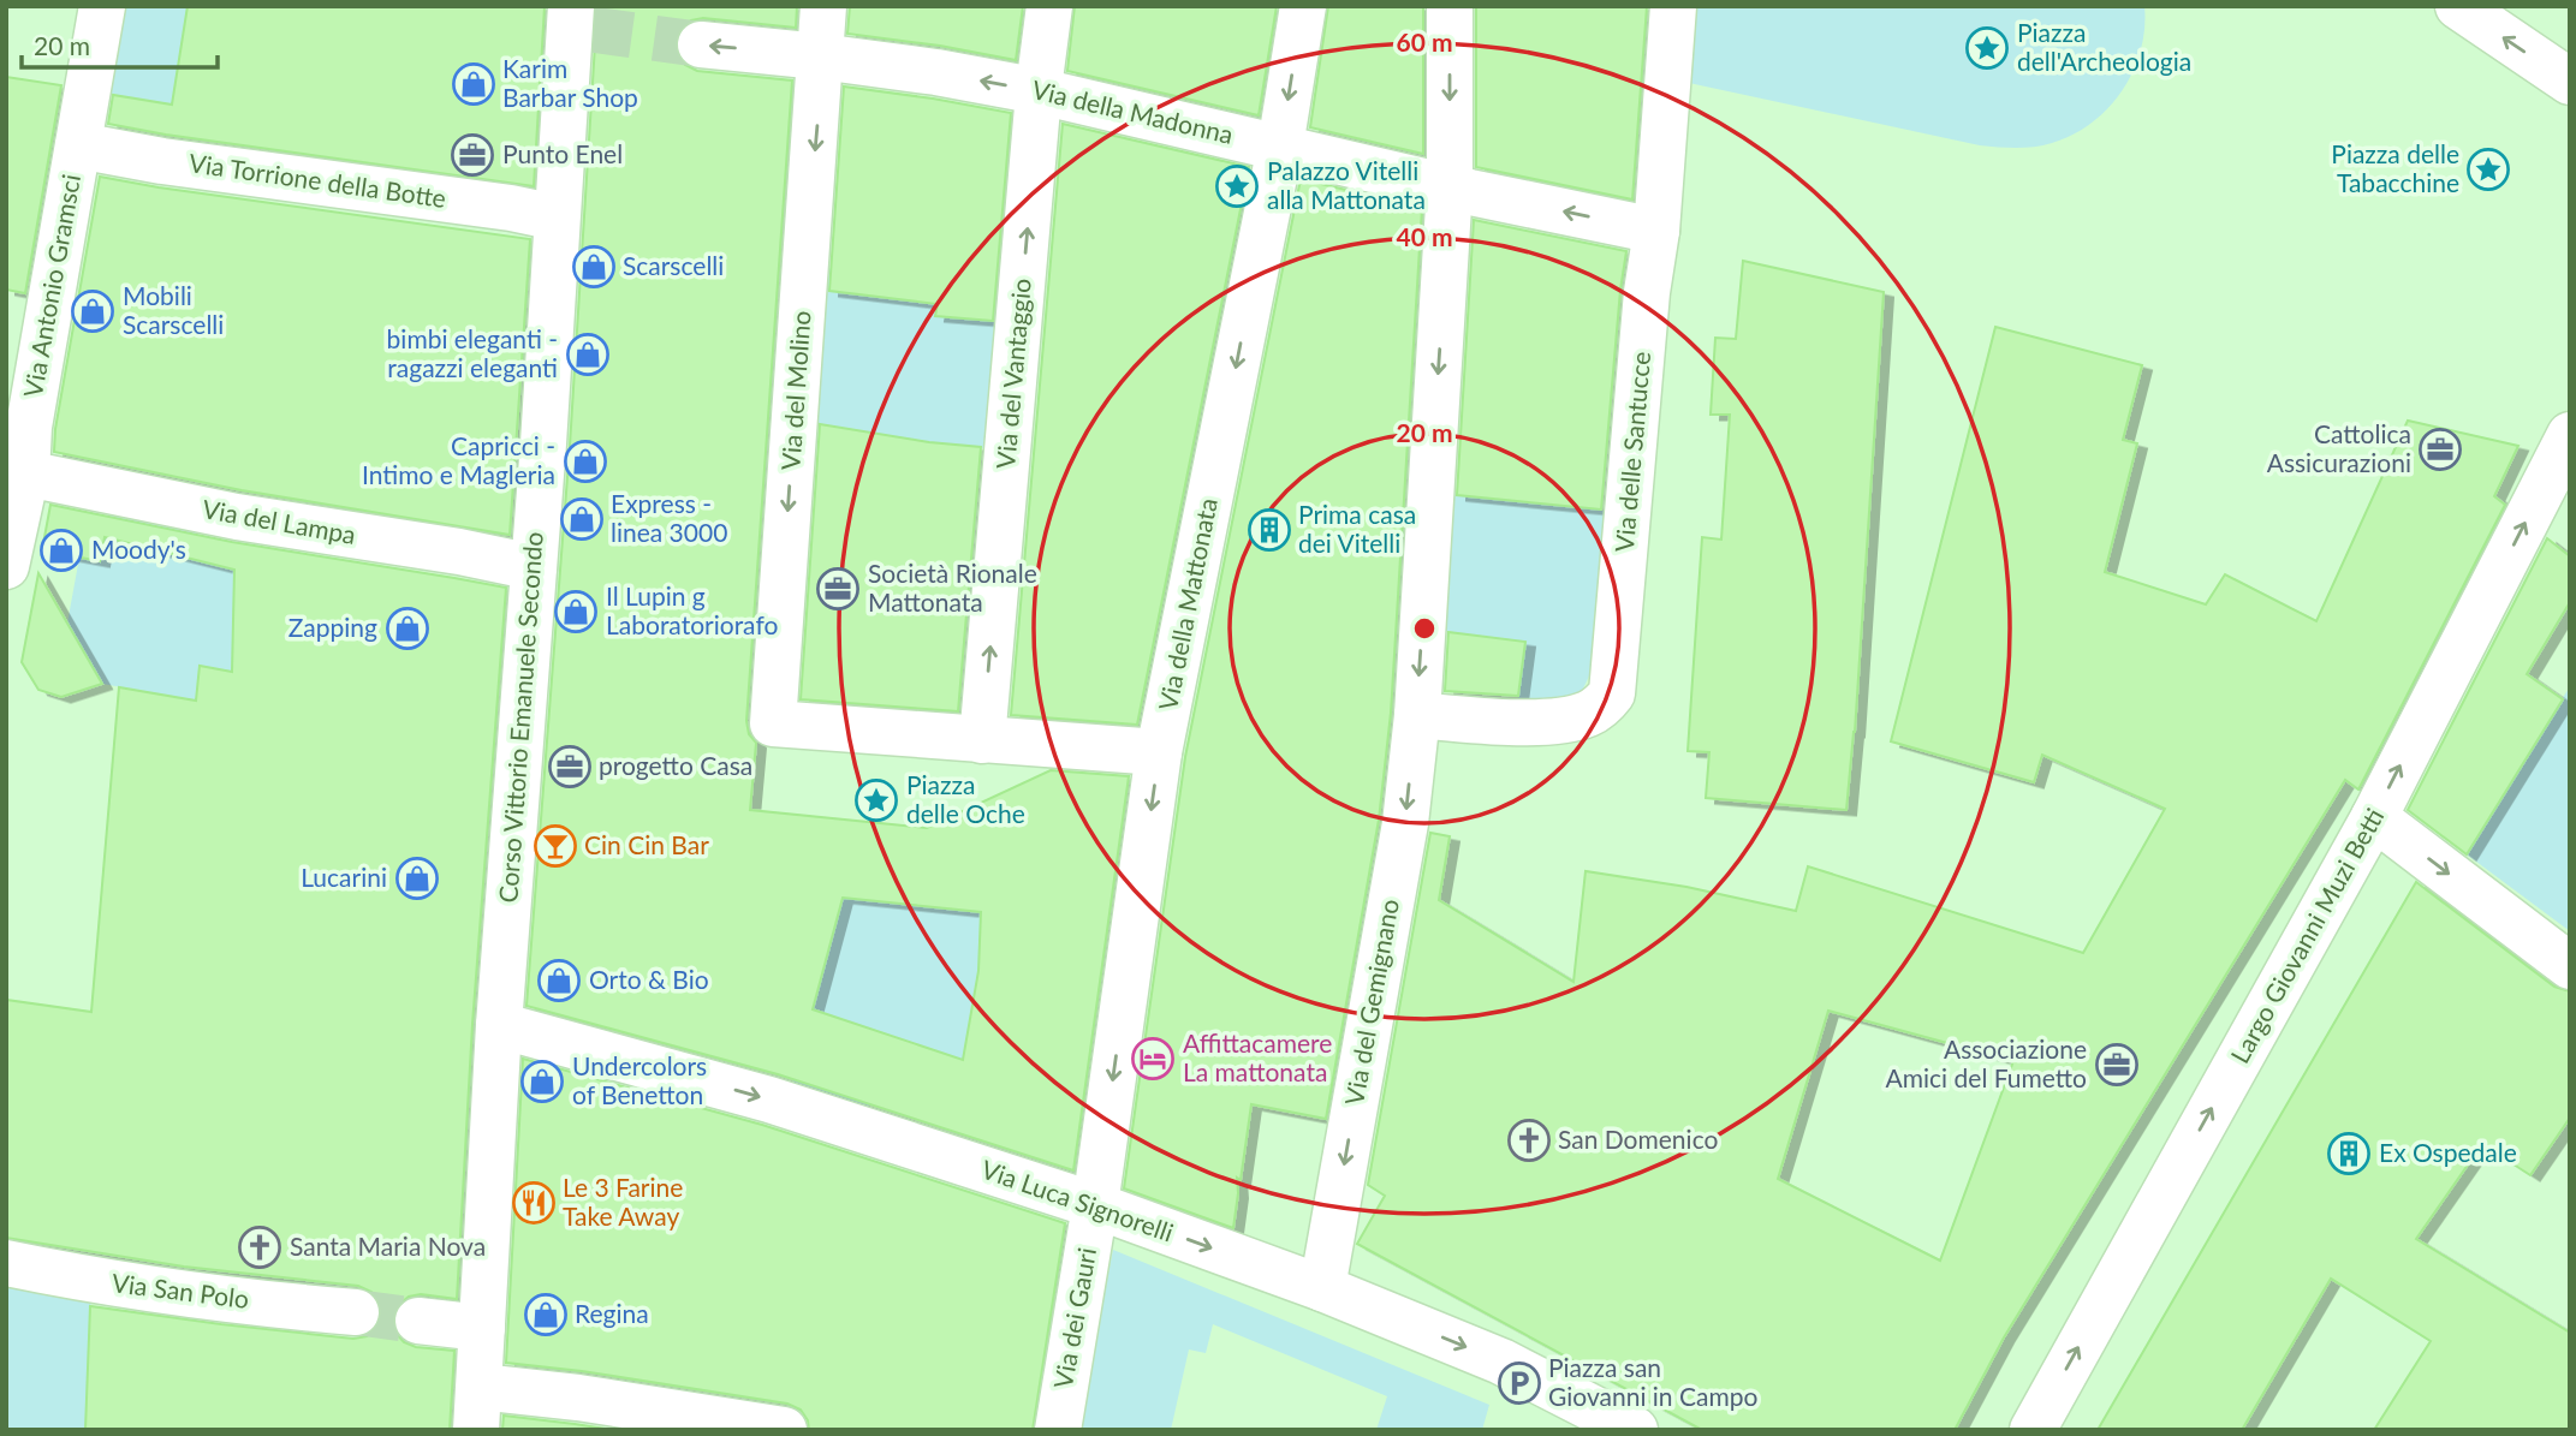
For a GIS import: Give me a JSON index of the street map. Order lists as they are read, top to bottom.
{
  "streets": {
    "street": [
      "Via della Madonna",
      "Via Torrione della Botte",
      "Via Antonio Gramsci",
      "Via del Vantaggio",
      "Via del Molino",
      "Via delle Santucce",
      "Via del Lampa",
      "Via della Mattonata",
      "Corso Vittorio Emanuele Secondo",
      "Largo Giovanni Muzi Betti",
      "Via del Gemignano",
      "Via Luca Signorelli",
      "Via San Polo",
      "Via dei Gauri"
    ]
  },
  "crossings": [
    ["Via della Madonna", "Via del Vantaggio"],
    ["Via della Madonna", "Via del Molino"],
    ["Via della Madonna", "Via delle Santucce"],
    ["Via della Madonna", "Via della Mattonata"],
    ["Via della Madonna", "Via del Gemignano"],
    ["Via Torrione della Botte", "Via Antonio Gramsci"],
    ["Via Torrione della Botte", "Corso Vittorio Emanuele Secondo"],
    ["Via Antonio Gramsci", "Via del Lampa"],
    ["Via del Vantaggio", "Via del Molino"],
    ["Via delle Santucce", "Via del Gemignano"],
    ["Via del Lampa", "Corso Vittorio Emanuele Secondo"],
    ["Via della Mattonata", "Via Luca Signorelli"],
    ["Via della Mattonata", "Via dei Gauri"],
    ["Corso Vittorio Emanuele Secondo", "Via Luca Signorelli"],
    ["Via del Gemignano", "Via Luca Signorelli"],
    ["Via Luca Signorelli", "Via dei Gauri"]
  ],
  "one_way": [
    "Via della Madonna",
    "Via del Vantaggio",
    "Via della Mattonata",
    "Largo Giovanni Muzi Betti",
    "Via del Gemignano"
  ],
  "places": {
    "place": [
      "Piazza dell'Archeologia",
      "Piazza delle Tabacchine",
      "Palazzo Vitelli alla Mattonata",
      "Piazza delle Oche"
    ],
    "shop": [
      "Karim Barbar Shop",
      "Scarscelli",
      "Mobili Scarscelli",
      "bimbi eleganti - ragazzi eleganti",
      "Capricci - Intimo e Magleria",
      "Express - linea 3000",
      "Moody's",
      "Il Lupin g Laboratoriorafo",
      "Zapping",
      "Lucarini",
      "Orto & Bio",
      "Undercolors of Benetton",
      "Regina"
    ],
    "office": [
      "Punto Enel",
      "Cattolica Assicurazioni",
      "Società Rionale Mattonata",
      "progetto Casa",
      "Associazione Amici del Fumetto"
    ],
    "building": ["Prima casa dei Vitelli", "Ex Ospedale"],
    "bar": ["Cin Cin Bar"],
    "hotel": ["Affittacamere La mattonata"],
    "church": ["San Domenico", "Santa Maria Nova"],
    "restaurant": ["Le 3 Farine Take Away"],
    "parking": ["Piazza san Giovanni in Campo"]
  },
  "scale_bar": "20 m",
  "rings": ["60 m", "40 m", "20 m"]
}
